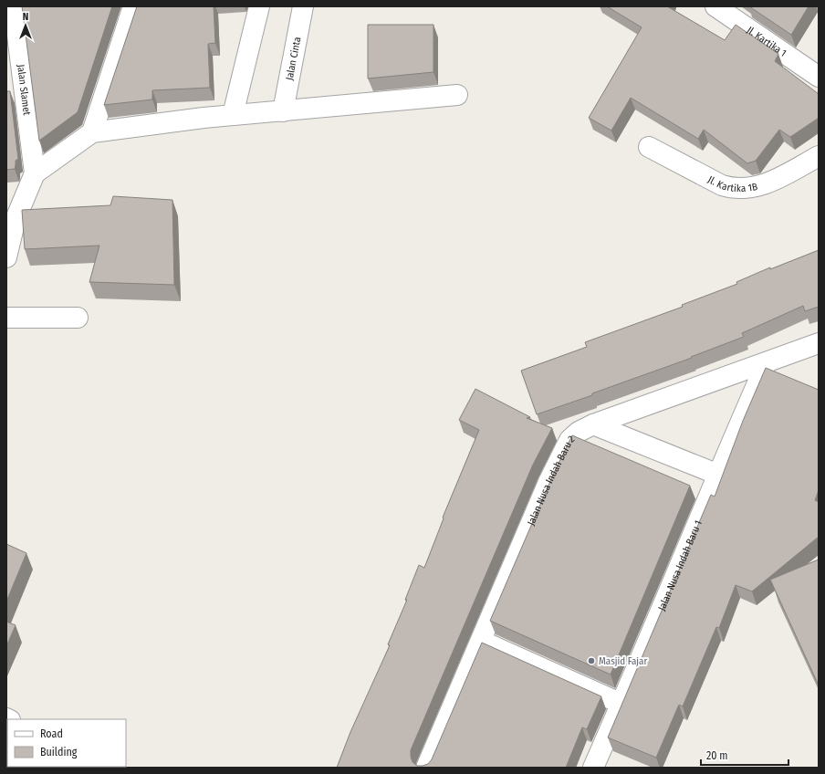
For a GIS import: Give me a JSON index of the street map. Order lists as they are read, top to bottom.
{
  "streets": {
    "street": [
      "Jl. Kartika 1",
      "Jalan Cinta",
      "Jalan Slamet",
      "Jl. Kartika 1B",
      "Jalan Nusa Indah Baru 2",
      "Jalan Nusa Indah Baru 1"
    ]
  },
  "crossings": [
    ["Jalan Nusa Indah Baru 2", "Jalan Nusa Indah Baru 1"]
  ],
  "places": ["Masjid Fajar"],
  "legend": ["Road", "Building"],
  "scale_bar": "20 m",
  "north": "top"
}
